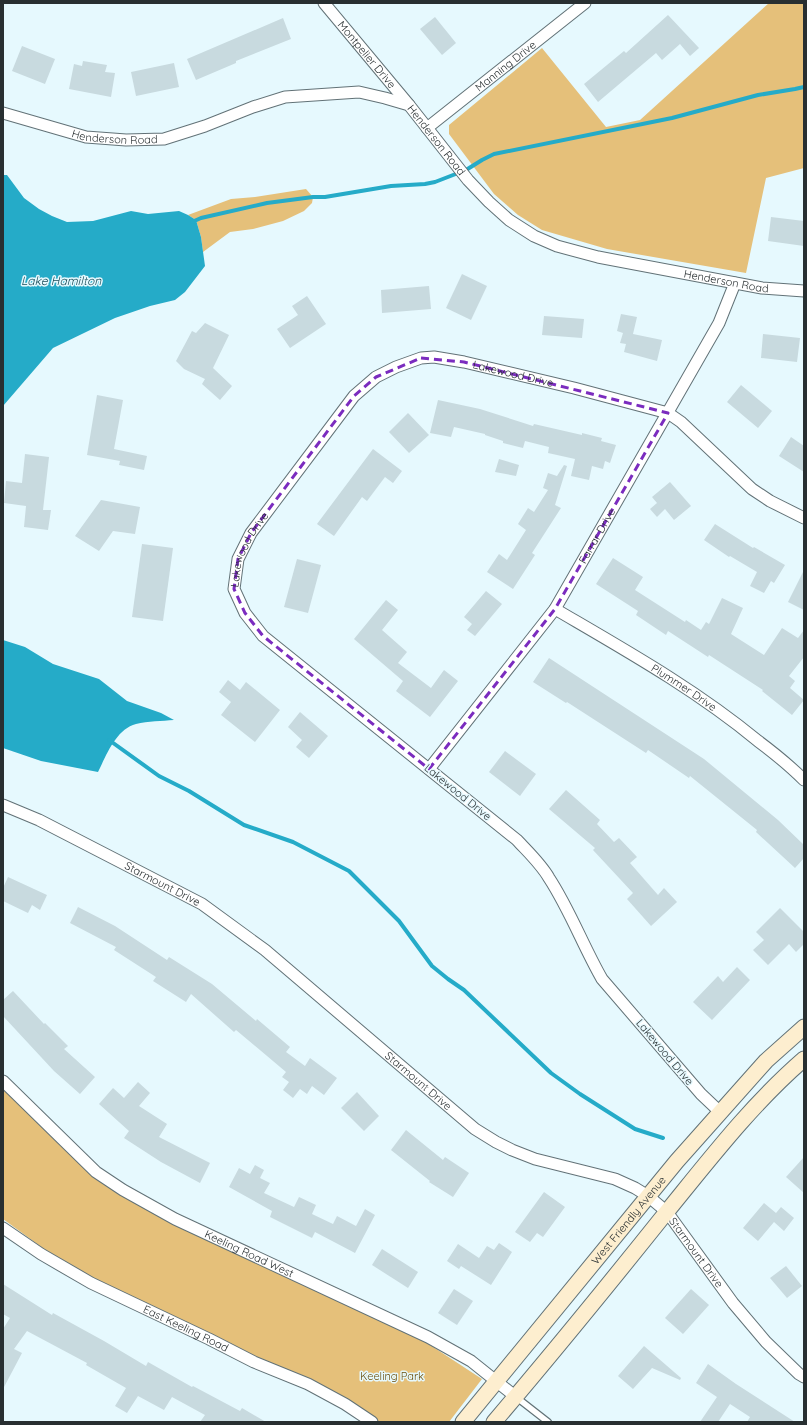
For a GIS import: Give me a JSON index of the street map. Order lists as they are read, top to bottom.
{
  "streets": {
    "main road": ["West Friendly Avenue"],
    "street": [
      "Montpelier Drive",
      "Manning Drive",
      "Henderson Road",
      "Lakewood Drive",
      "Farrar Drive",
      "Plummer Drive",
      "Starmount Drive",
      "Keeling Road West",
      "East Keeling Road"
    ]
  },
  "crossings": [
    ["Montpelier Drive", "Henderson Road"],
    ["Manning Drive", "Henderson Road"],
    ["Henderson Road", "Farrar Drive"],
    ["Lakewood Drive", "Farrar Drive"],
    ["Lakewood Drive", "West Friendly Avenue"],
    ["Farrar Drive", "Plummer Drive"],
    ["Starmount Drive", "West Friendly Avenue"],
    ["West Friendly Avenue", "Keeling Road West"]
  ],
  "water": ["Lake Hamilton"],
  "parks": ["Keeling Park"]
}
